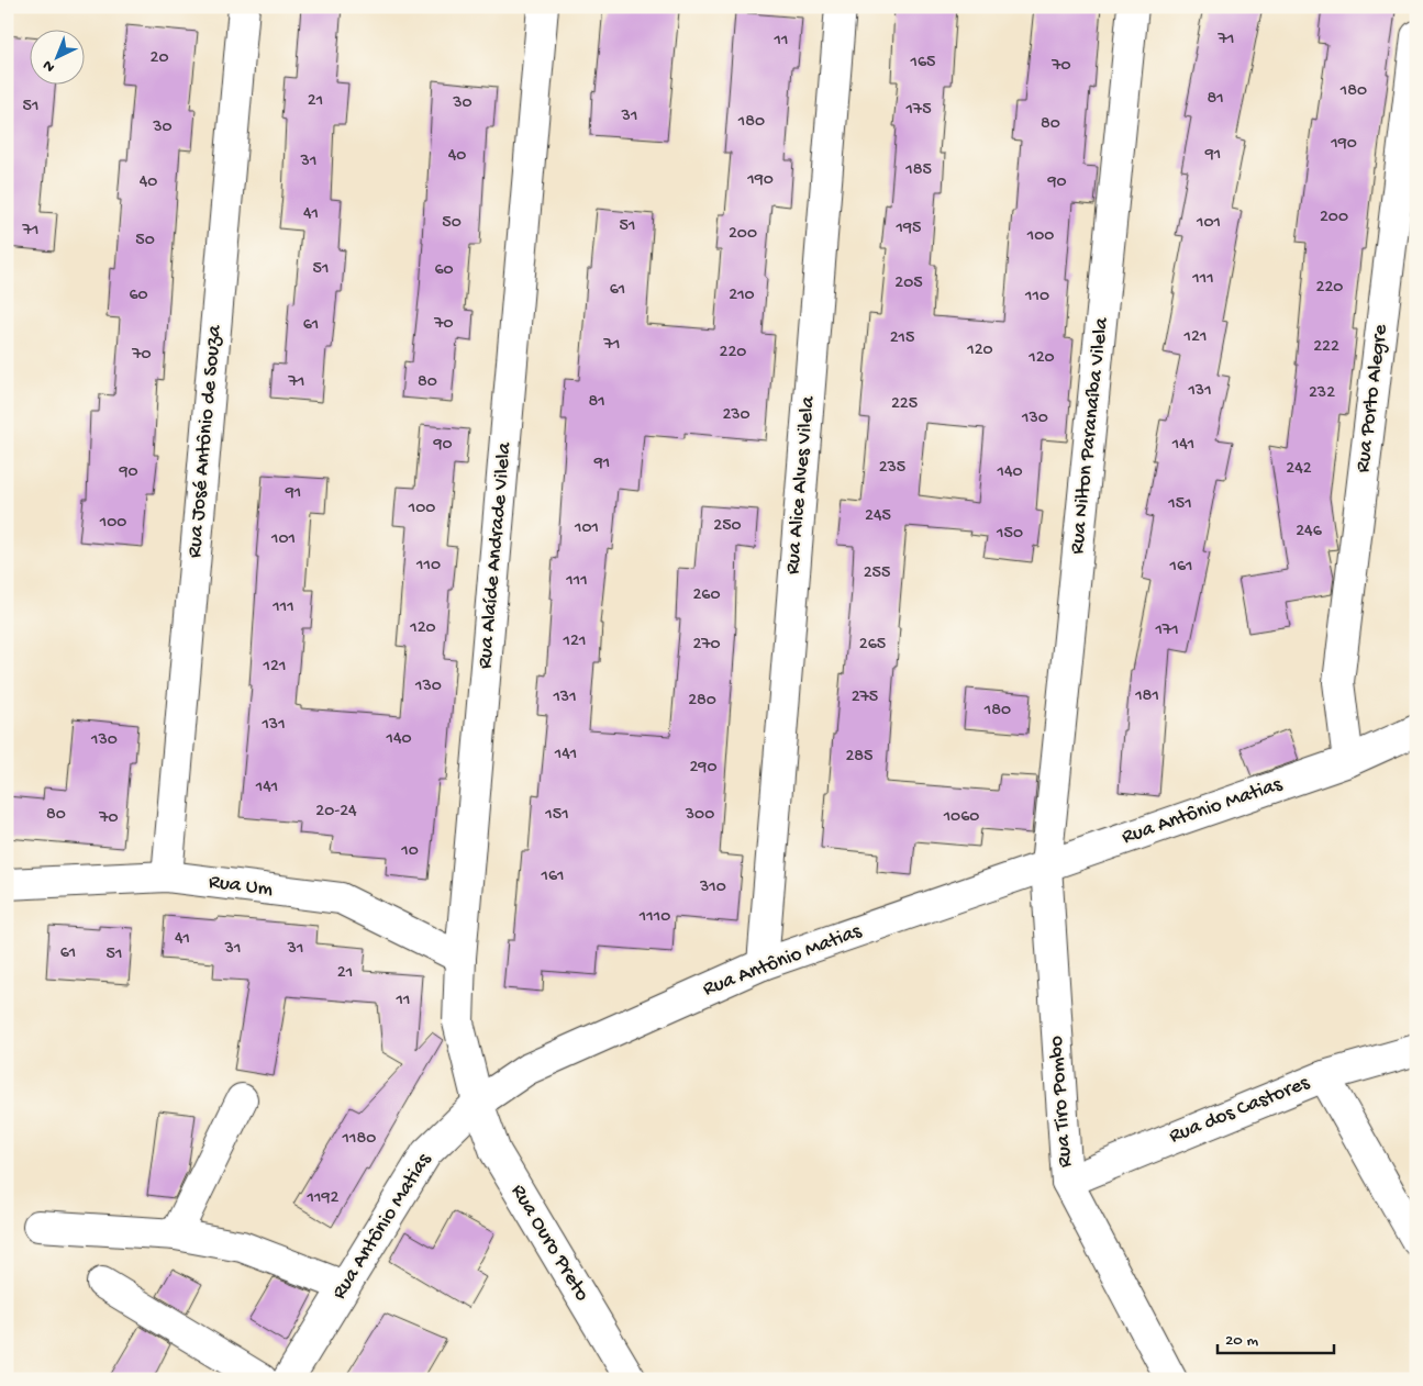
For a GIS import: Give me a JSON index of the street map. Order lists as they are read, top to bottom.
{
  "streets": {
    "street": [
      "Rua Porto Alegre",
      "Rua Nilton Paranaíba Vilela",
      "Rua José Antônio de Souza",
      "Rua Alice Alves Vilela",
      "Rua Alaíde Andrade Vilela",
      "Rua Antônio Matias",
      "Rua Um",
      "Rua Tiro Pombo",
      "Rua dos Castores",
      "Rua Ouro Preto"
    ]
  },
  "crossings": [
    ["Rua Porto Alegre", "Rua Antônio Matias"],
    ["Rua Nilton Paranaíba Vilela", "Rua Antônio Matias"],
    ["Rua Nilton Paranaíba Vilela", "Rua Tiro Pombo"],
    ["Rua José Antônio de Souza", "Rua Um"],
    ["Rua Alice Alves Vilela", "Rua Antônio Matias"],
    ["Rua Alaíde Andrade Vilela", "Rua Antônio Matias"],
    ["Rua Alaíde Andrade Vilela", "Rua Um"],
    ["Rua Alaíde Andrade Vilela", "Rua Ouro Preto"],
    ["Rua Antônio Matias", "Rua Tiro Pombo"],
    ["Rua Antônio Matias", "Rua Ouro Preto"],
    ["Rua Tiro Pombo", "Rua dos Castores"]
  ],
  "house_numbers": [
    "71",
    "11",
    "20",
    "165",
    "70",
    "180",
    "81",
    "21",
    "30",
    "51",
    "175",
    "31",
    "180",
    "80",
    "30",
    "190",
    "91",
    "40",
    "31",
    "185",
    "190",
    "40",
    "90",
    "41",
    "200",
    "50",
    "101",
    "51",
    "195",
    "71",
    "200",
    "100",
    "50",
    "51",
    "60",
    "111",
    "205",
    "220",
    "61",
    "60",
    "210",
    "110",
    "70",
    "61",
    "121",
    "215",
    "71",
    "222",
    "120",
    "220",
    "70",
    "120",
    "71",
    "80",
    "131",
    "232",
    "81",
    "225",
    "230",
    "130",
    "90",
    "141",
    "91",
    "235",
    "242",
    "90",
    "140",
    "91",
    "151",
    "100",
    "245",
    "100",
    "250",
    "101",
    "246",
    "150",
    "101",
    "110",
    "161",
    "255",
    "111",
    "260",
    "111",
    "120",
    "171",
    "121",
    "270",
    "265",
    "121",
    "130",
    "181",
    "131",
    "275",
    "280",
    "180",
    "131",
    "140",
    "130",
    "141",
    "285",
    "290",
    "141",
    "20-24",
    "80",
    "151",
    "300",
    "1060",
    "70",
    "10",
    "161",
    "310",
    "1110",
    "41",
    "31",
    "31",
    "61",
    "51",
    "21",
    "11",
    "1180",
    "1192"
  ],
  "scale_bar": "20 m",
  "north": "bottom left"
}
